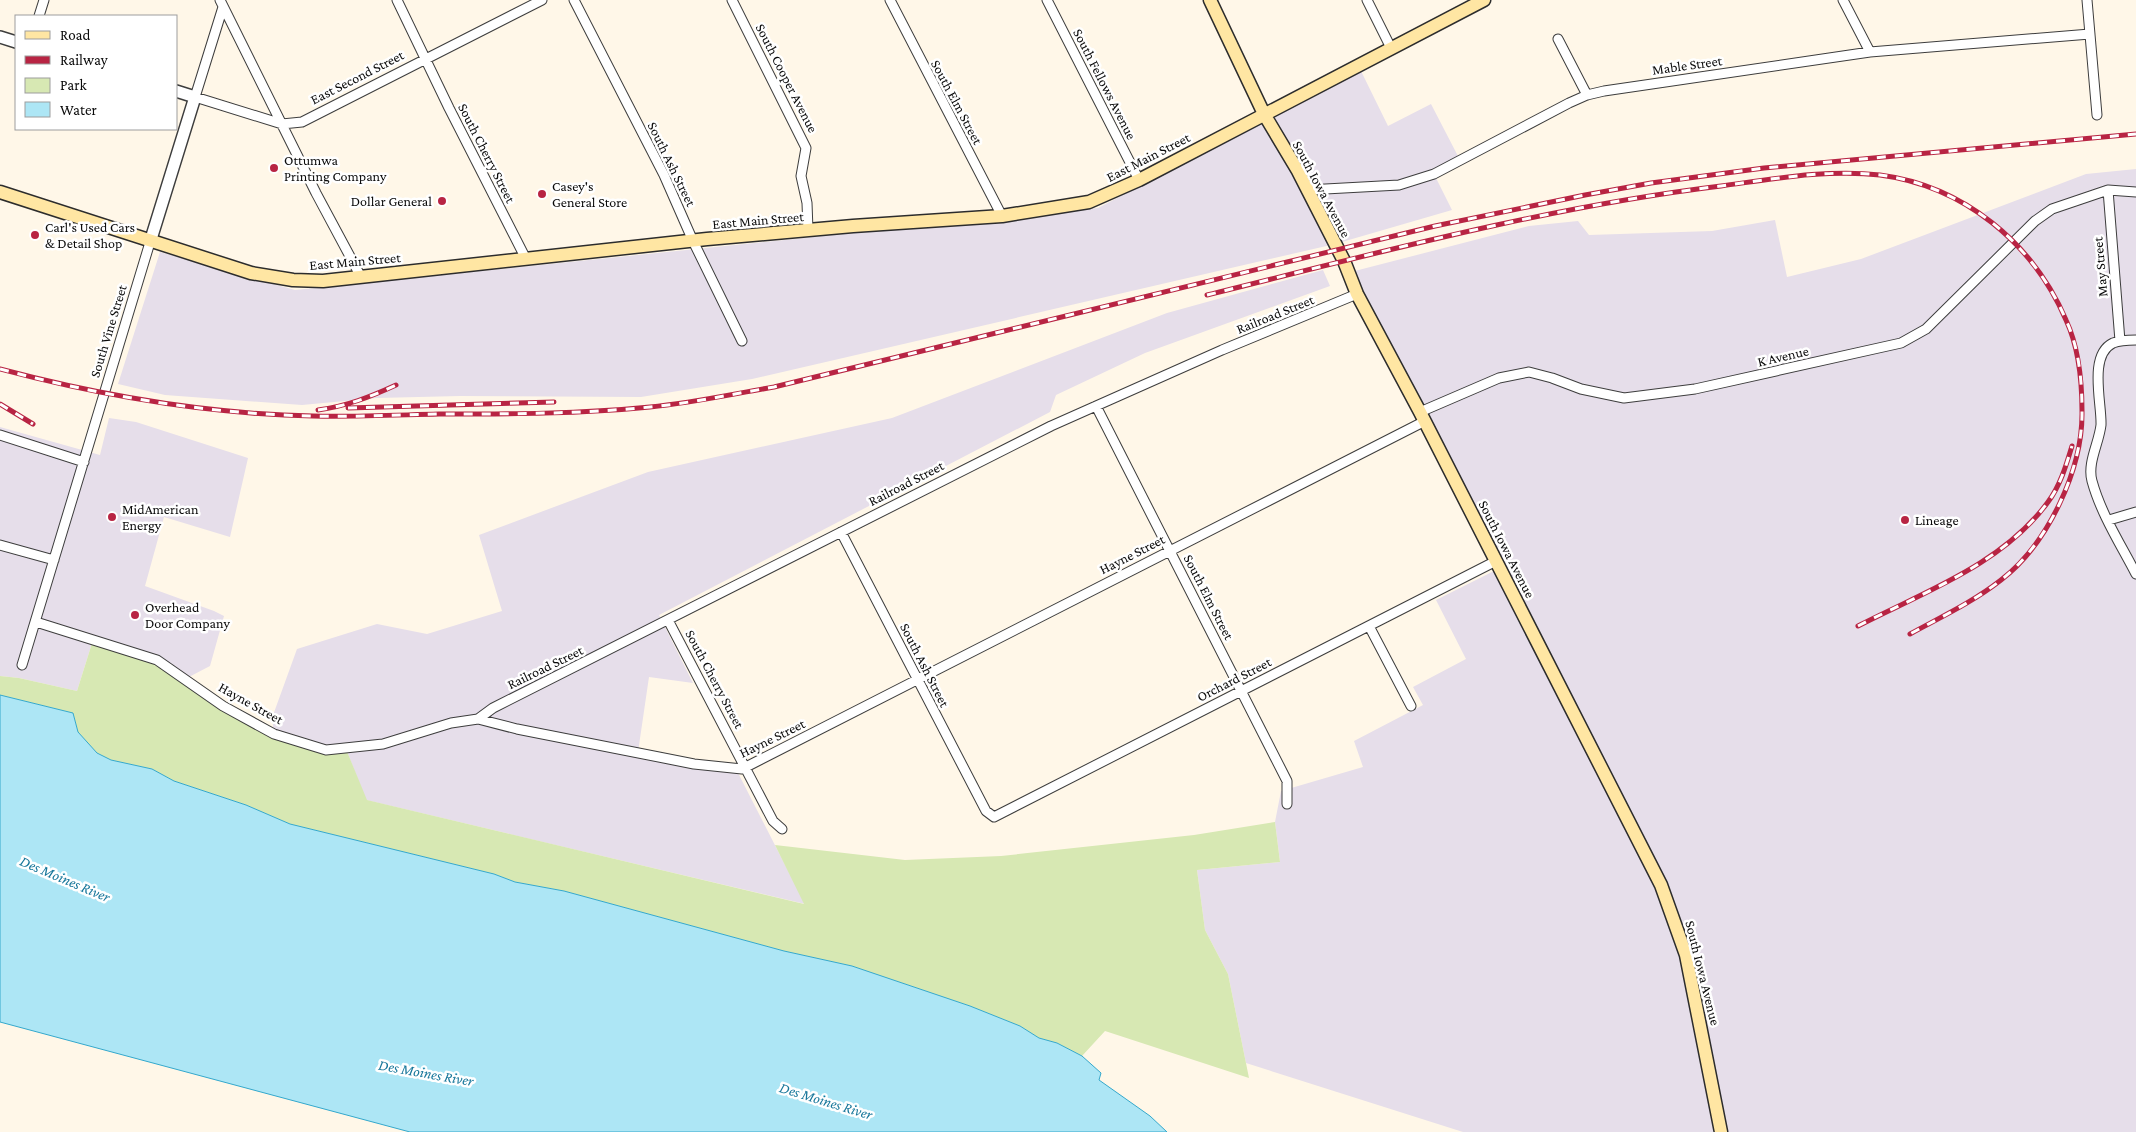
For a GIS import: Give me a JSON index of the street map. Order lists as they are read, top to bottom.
{
  "streets": {
    "main road": ["East Main Street", "South Iowa Avenue"],
    "street": [
      "Mable Street",
      "East Second Street",
      "South Cooper Avenue",
      "South Fellows Avenue",
      "South Elm Street",
      "South Cherry Street",
      "South Ash Street",
      "May Street",
      "Railroad Street",
      "South Vine Street",
      "K Avenue",
      "Hayne Street",
      "Orchard Street"
    ]
  },
  "crossings": [
    ["Mable Street", "South Iowa Avenue"],
    ["East Second Street", "South Cherry Street"],
    ["East Second Street", "South Vine Street"],
    ["South Cooper Avenue", "East Main Street"],
    ["South Fellows Avenue", "East Main Street"],
    ["South Elm Street", "East Main Street"],
    ["South Elm Street", "Railroad Street"],
    ["South Elm Street", "Hayne Street"],
    ["South Elm Street", "Orchard Street"],
    ["South Cherry Street", "East Main Street"],
    ["South Cherry Street", "Railroad Street"],
    ["South Cherry Street", "Hayne Street"],
    ["East Main Street", "South Ash Street"],
    ["East Main Street", "South Iowa Avenue"],
    ["East Main Street", "South Vine Street"],
    ["South Ash Street", "Railroad Street"],
    ["South Ash Street", "Hayne Street"],
    ["South Ash Street", "Orchard Street"],
    ["South Iowa Avenue", "Railroad Street"],
    ["South Iowa Avenue", "K Avenue"],
    ["South Iowa Avenue", "Hayne Street"],
    ["South Iowa Avenue", "Orchard Street"],
    ["May Street", "K Avenue"],
    ["Railroad Street", "Hayne Street"],
    ["South Vine Street", "Hayne Street"],
    ["K Avenue", "Hayne Street"]
  ],
  "water": ["Des Moines River"],
  "places": [
    "Ottumwa Printing Company",
    "Casey's General Store",
    "Dollar General",
    "Carl's Used Cars & Detail Shop",
    "MidAmerican Energy",
    "Lineage",
    "Overhead Door Company"
  ],
  "legend": [
    "Road",
    "Railway",
    "Park",
    "Water"
  ]
}
